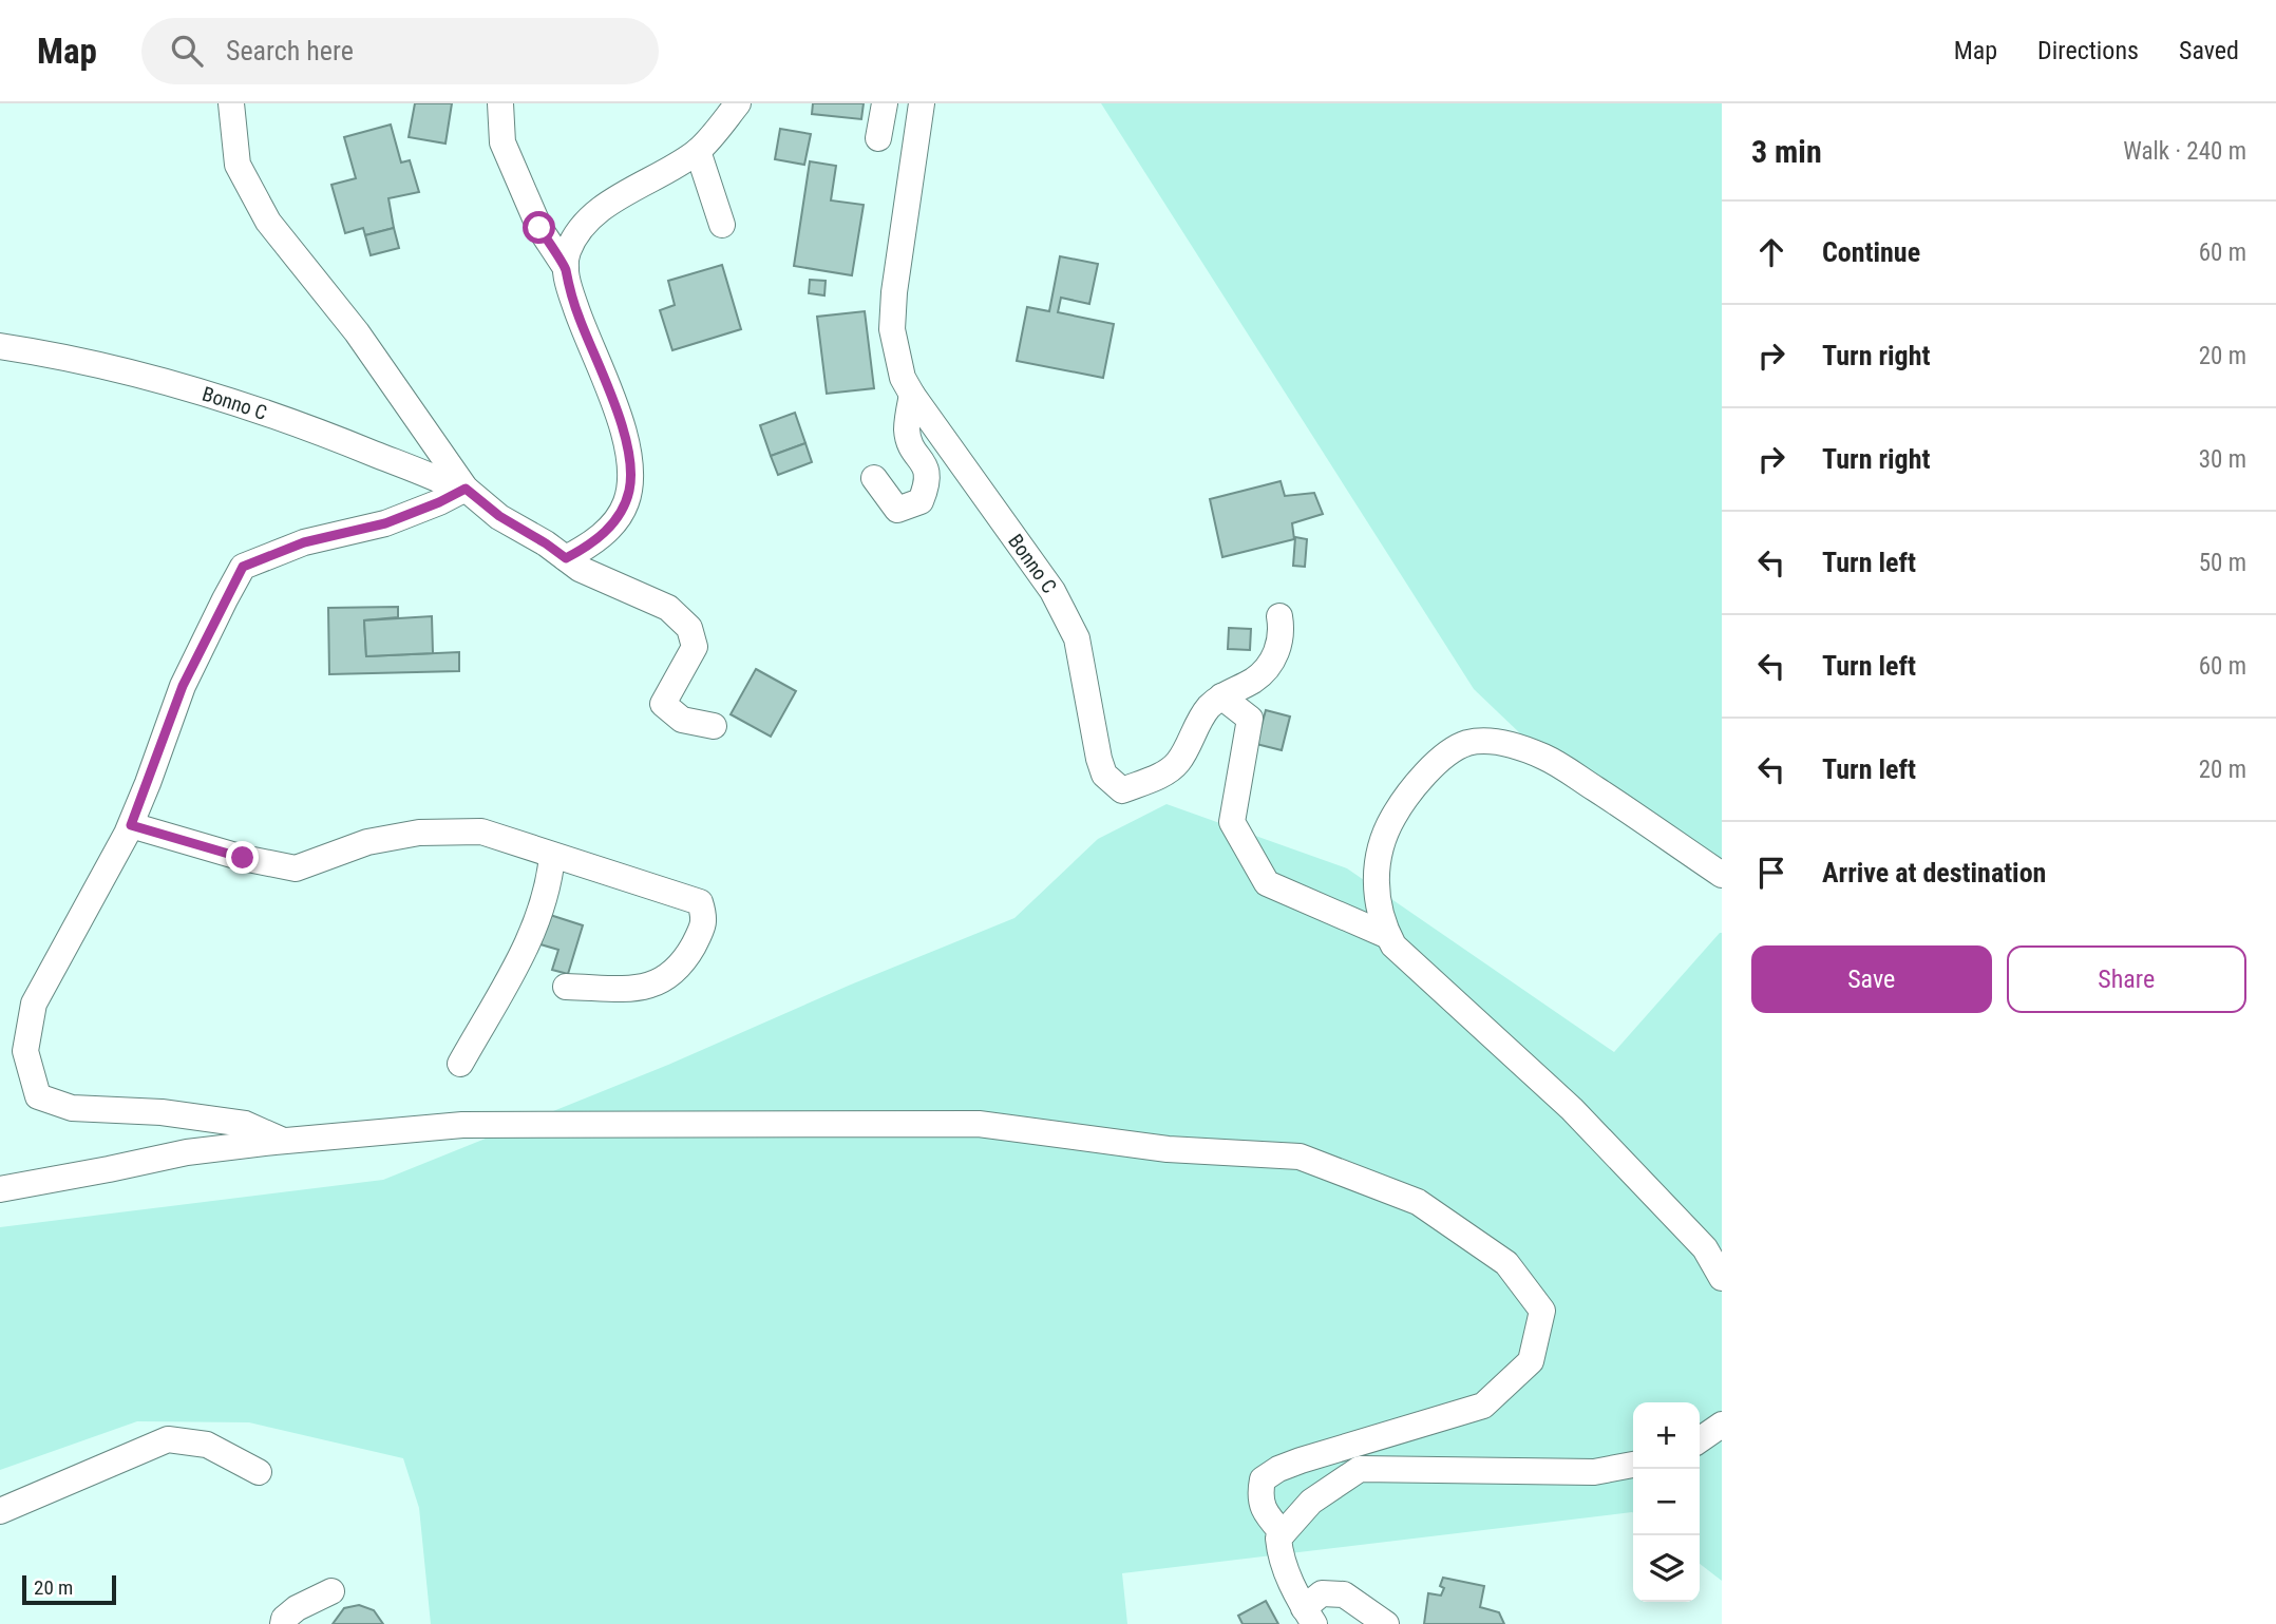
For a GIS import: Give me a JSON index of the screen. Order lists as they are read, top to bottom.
{
  "streets": {
    "street": ["Bonno C"]
  },
  "scale_bar": "20 m",
  "page": {
    "header": "Map",
    "search": "Search here",
    "nav": ["Map", "Directions", "Saved"],
    "heading": ["3 min", "Walk · 240 m"],
    "list": [
      ["Continue", "60 m"],
      ["Turn right", "20 m"],
      ["Turn right", "30 m"],
      ["Turn left", "50 m"],
      ["Turn left", "60 m"],
      ["Turn left", "20 m"],
      "Arrive at destination"
    ],
    "buttons": ["Save", "Share"],
    "map_buttons": ["+", "−"],
    "scale": "20 m"
  }
}
